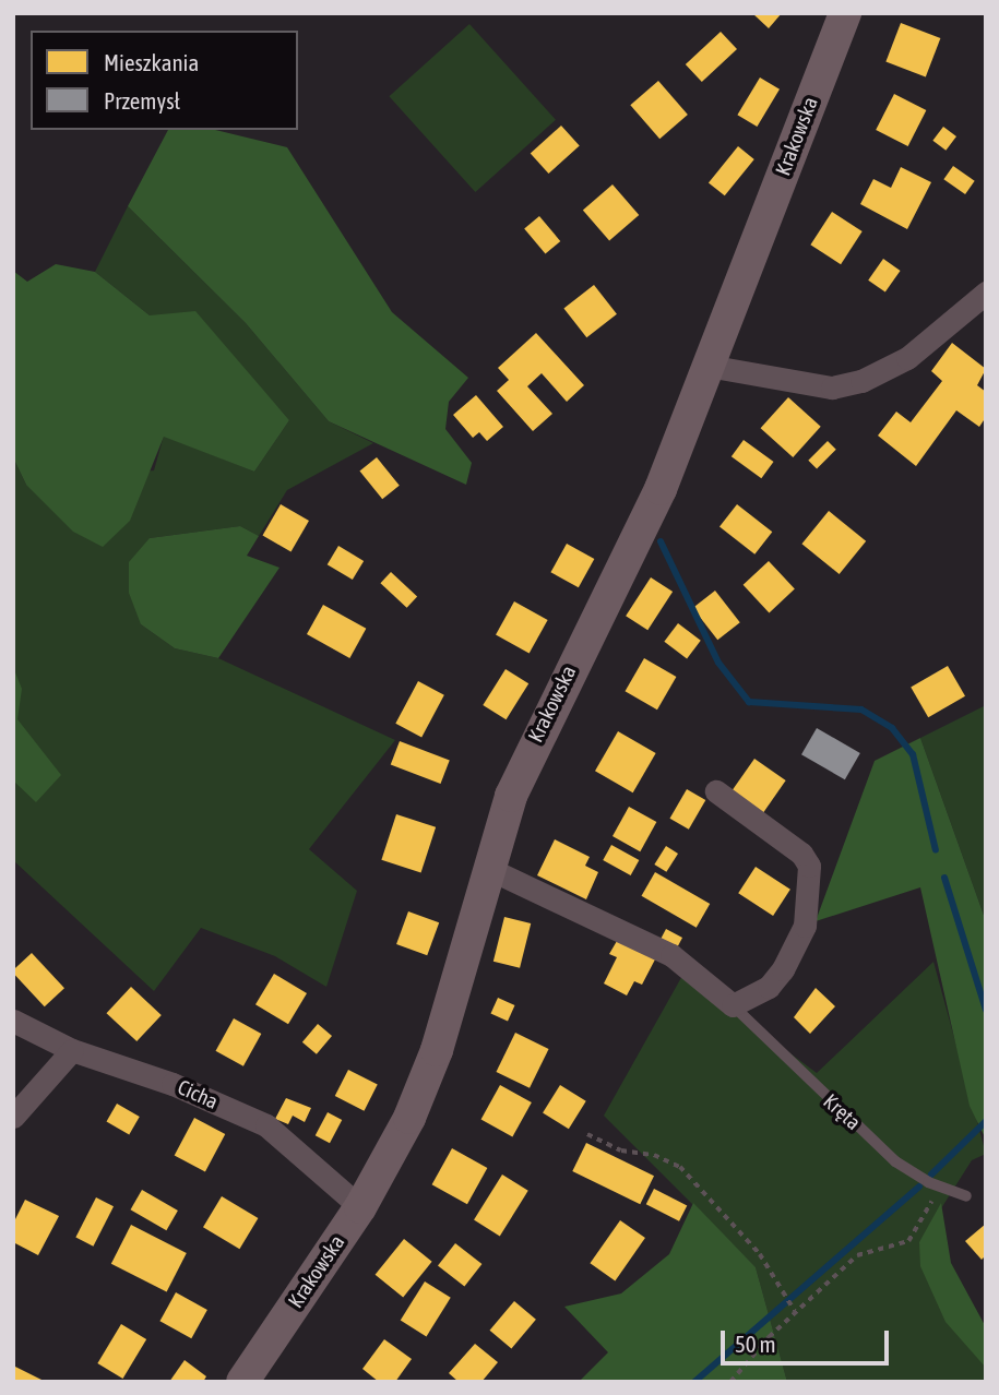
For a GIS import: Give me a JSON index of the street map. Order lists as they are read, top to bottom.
{
  "streets": {
    "street": ["Krakowska", "Cicha", "Kręta"]
  },
  "crossings": [
    ["Krakowska", "Cicha"],
    ["Krakowska", "Kręta"]
  ],
  "legend": ["Mieszkania", "Przemysł"],
  "scale_bar": "50 m"
}
